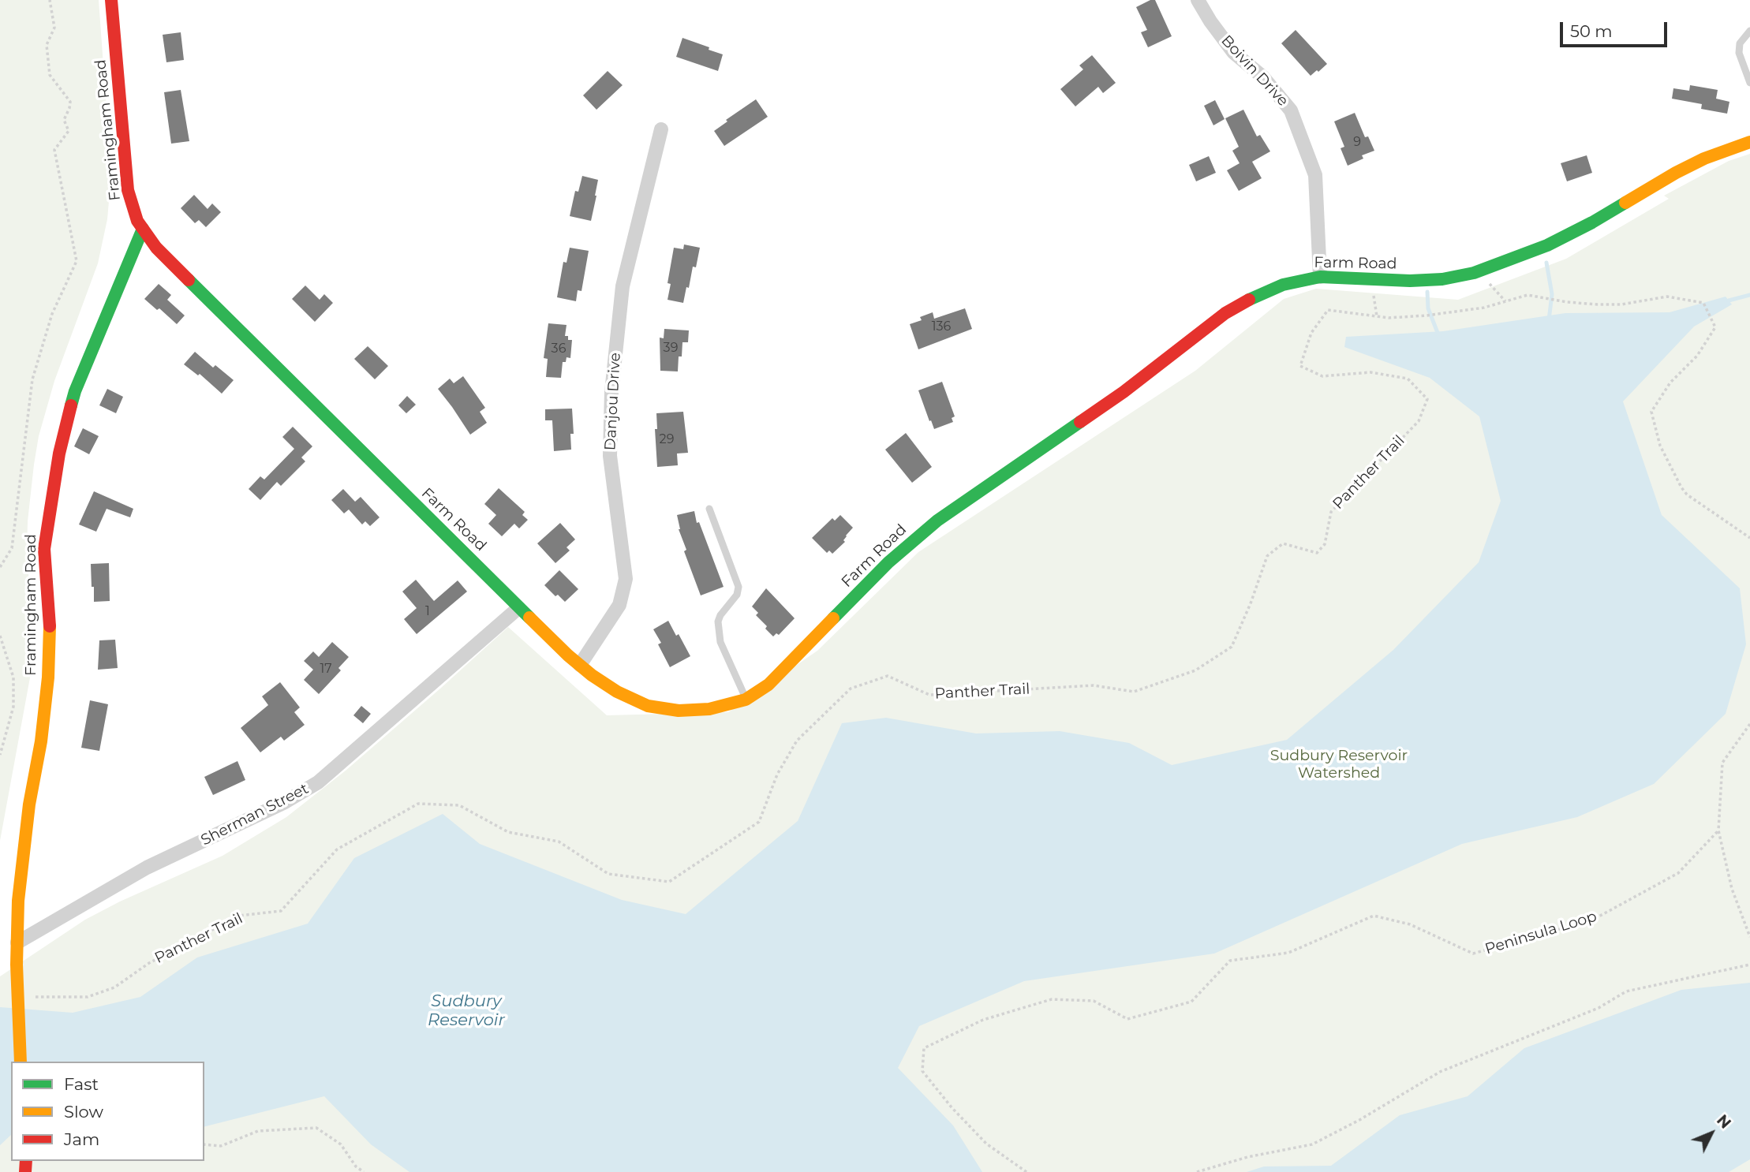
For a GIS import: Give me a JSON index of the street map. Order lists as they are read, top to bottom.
{
  "streets": {
    "street": [
      "Boivin Drive",
      "Framingham Road",
      "Farm Road",
      "Danjou Drive",
      "Sherman Street"
    ],
    "path": ["Panther Trail", "Peninsula Loop"]
  },
  "crossings": [
    ["Boivin Drive", "Farm Road"],
    ["Framingham Road", "Farm Road"],
    ["Framingham Road", "Panther Trail"],
    ["Framingham Road", "Sherman Street"],
    ["Farm Road", "Danjou Drive"],
    ["Farm Road", "Sherman Street"]
  ],
  "water": ["Sudbury Reservoir"],
  "parks": ["Sudbury Reservoir Watershed"],
  "house_numbers": [
    "9",
    "136",
    "39",
    "36",
    "29",
    "1",
    "17"
  ],
  "legend": ["Fast", "Slow", "Jam"],
  "scale_bar": "50 m",
  "north": "top right"
}
